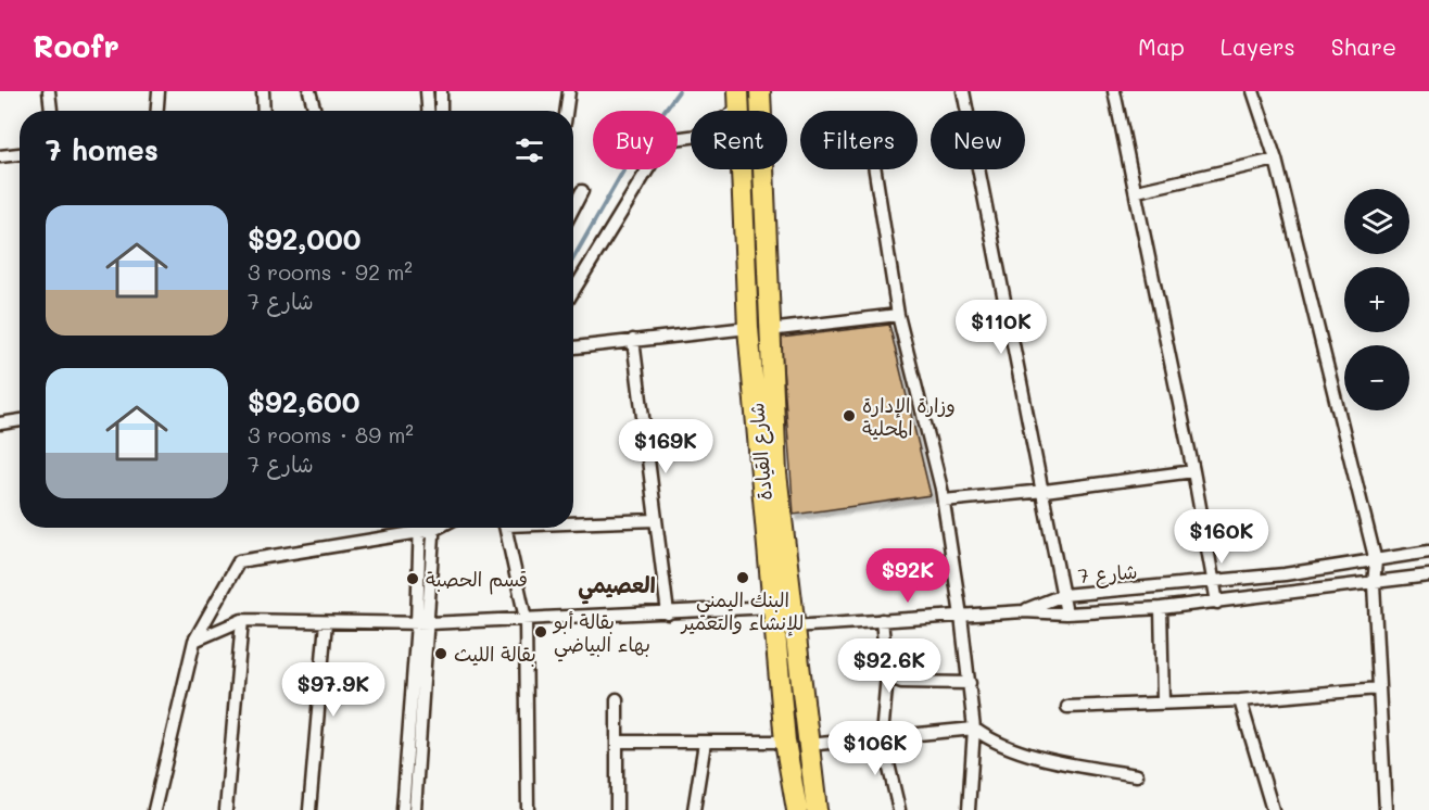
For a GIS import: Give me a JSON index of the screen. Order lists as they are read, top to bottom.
{
  "streets": {
    "main road": ["شارع القيادة"],
    "street": ["شارع 7"]
  },
  "crossings": [
    ["شارع القيادة", "شارع 7"]
  ],
  "districts": ["العصيمي"],
  "places": [
    "وزارة الإدارة المحلية",
    "البنك اليمني للإنشاء والتعمير",
    "قسم الحصبة",
    "بقالة أبو بهاء البياضي",
    "بقالة الليث"
  ],
  "page": {
    "header": "Roofr",
    "nav": ["Map", "Layers", "Share"],
    "chip": [
      "Buy",
      "Rent",
      "Filters",
      "New"
    ],
    "heading": "7 homes",
    "map_buttons": ["+", "−"],
    "list": [
      {
        "name": "$92,000",
        "note": "3 rooms · 92 m² · شارع 7"
      },
      {
        "name": "$92,600",
        "note": "3 rooms · 89 m² · شارع 7"
      }
    ],
    "price": [
      "$110K",
      "$169K",
      "$160K",
      "$92K",
      "$92.6K",
      "$97.9K",
      "$106K"
    ]
  }
}
